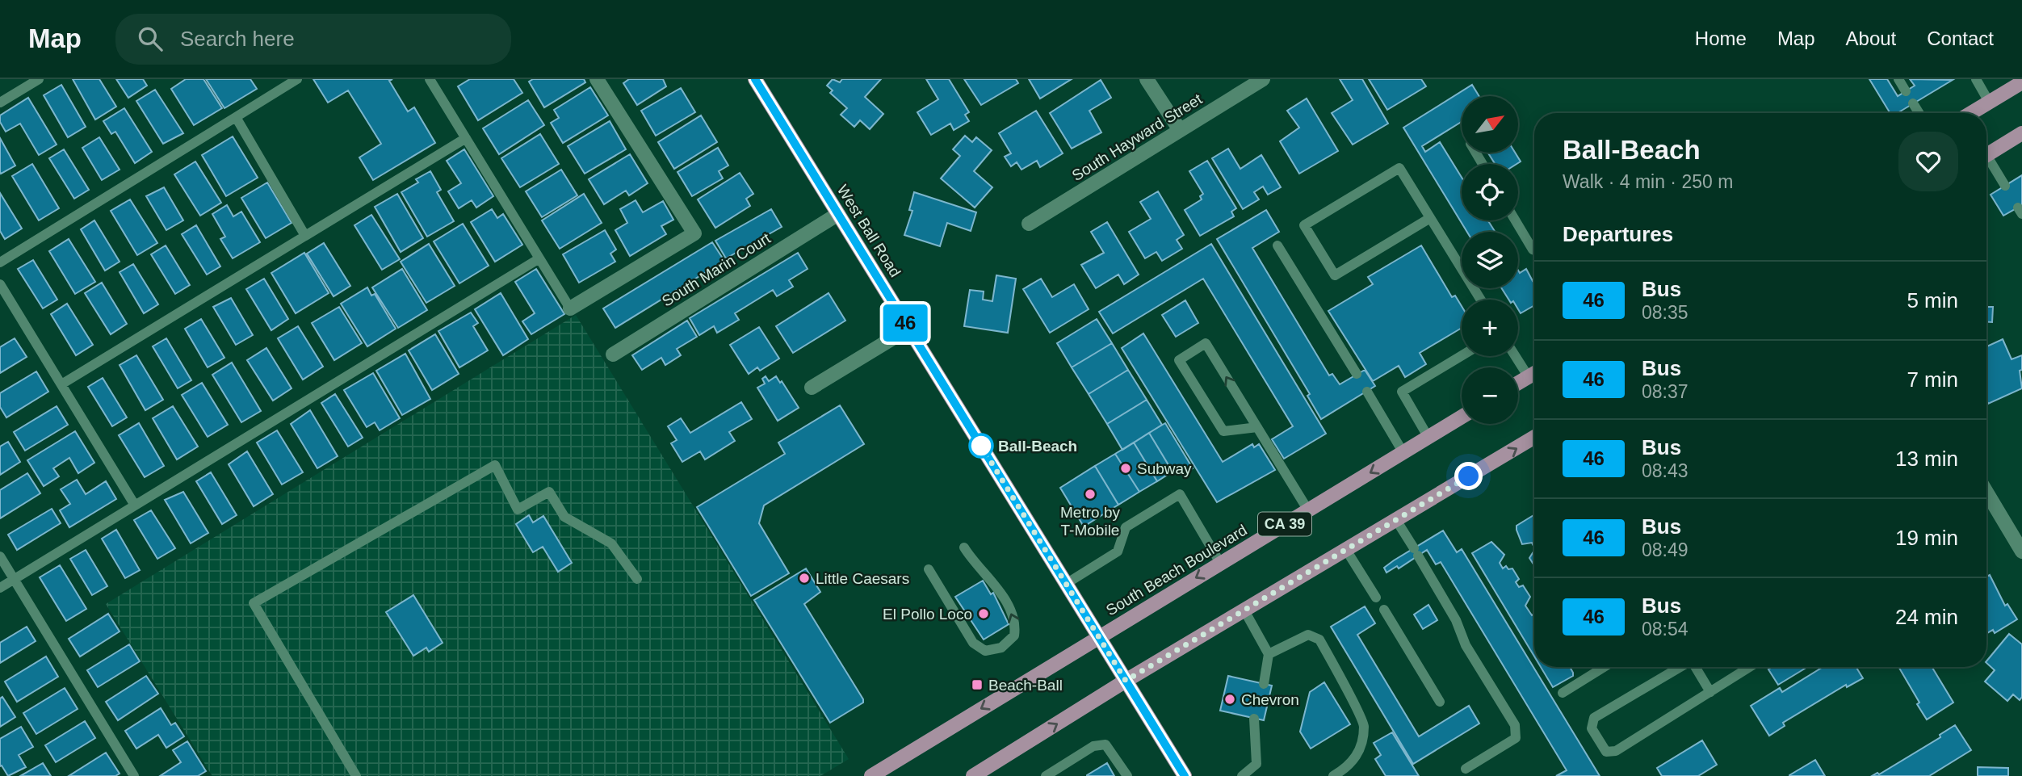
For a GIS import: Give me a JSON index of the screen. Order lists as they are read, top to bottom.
{
  "streets": {
    "main road": ["West Ball Road", "CA 39", "South Beach Boulevard"],
    "street": ["South Hayward Street", "South Marin Court"]
  },
  "crossings": [
    ["West Ball Road", "South Marin Court"],
    ["West Ball Road", "South Beach Boulevard"]
  ],
  "places": {
    "other": [
      "Ball-Beach",
      "Subway",
      "Metro by T-Mobile",
      "Little Caesars",
      "El Pollo Loco",
      "Chevron"
    ],
    "transit": ["Beach-Ball"]
  },
  "lines": ["bus line 46"],
  "north": "top right",
  "page": {
    "header": "Map",
    "search": "Search here",
    "nav": [
      "Home",
      "Map",
      "About",
      "Contact"
    ],
    "on_map": "46",
    "map_buttons": ["+", "−"],
    "heading": [
      ["Ball-Beach", "Walk · 4 min · 250 m"],
      "Departures"
    ],
    "list": [
      {
        "mark": "46",
        "name": "Bus",
        "note": "08:35",
        "value": "5 min"
      },
      {
        "mark": "46",
        "name": "Bus",
        "note": "08:37",
        "value": "7 min"
      },
      {
        "mark": "46",
        "name": "Bus",
        "note": "08:43",
        "value": "13 min"
      },
      {
        "mark": "46",
        "name": "Bus",
        "note": "08:49",
        "value": "19 min"
      },
      {
        "mark": "46",
        "name": "Bus",
        "note": "08:54",
        "value": "24 min"
      }
    ]
  }
}
